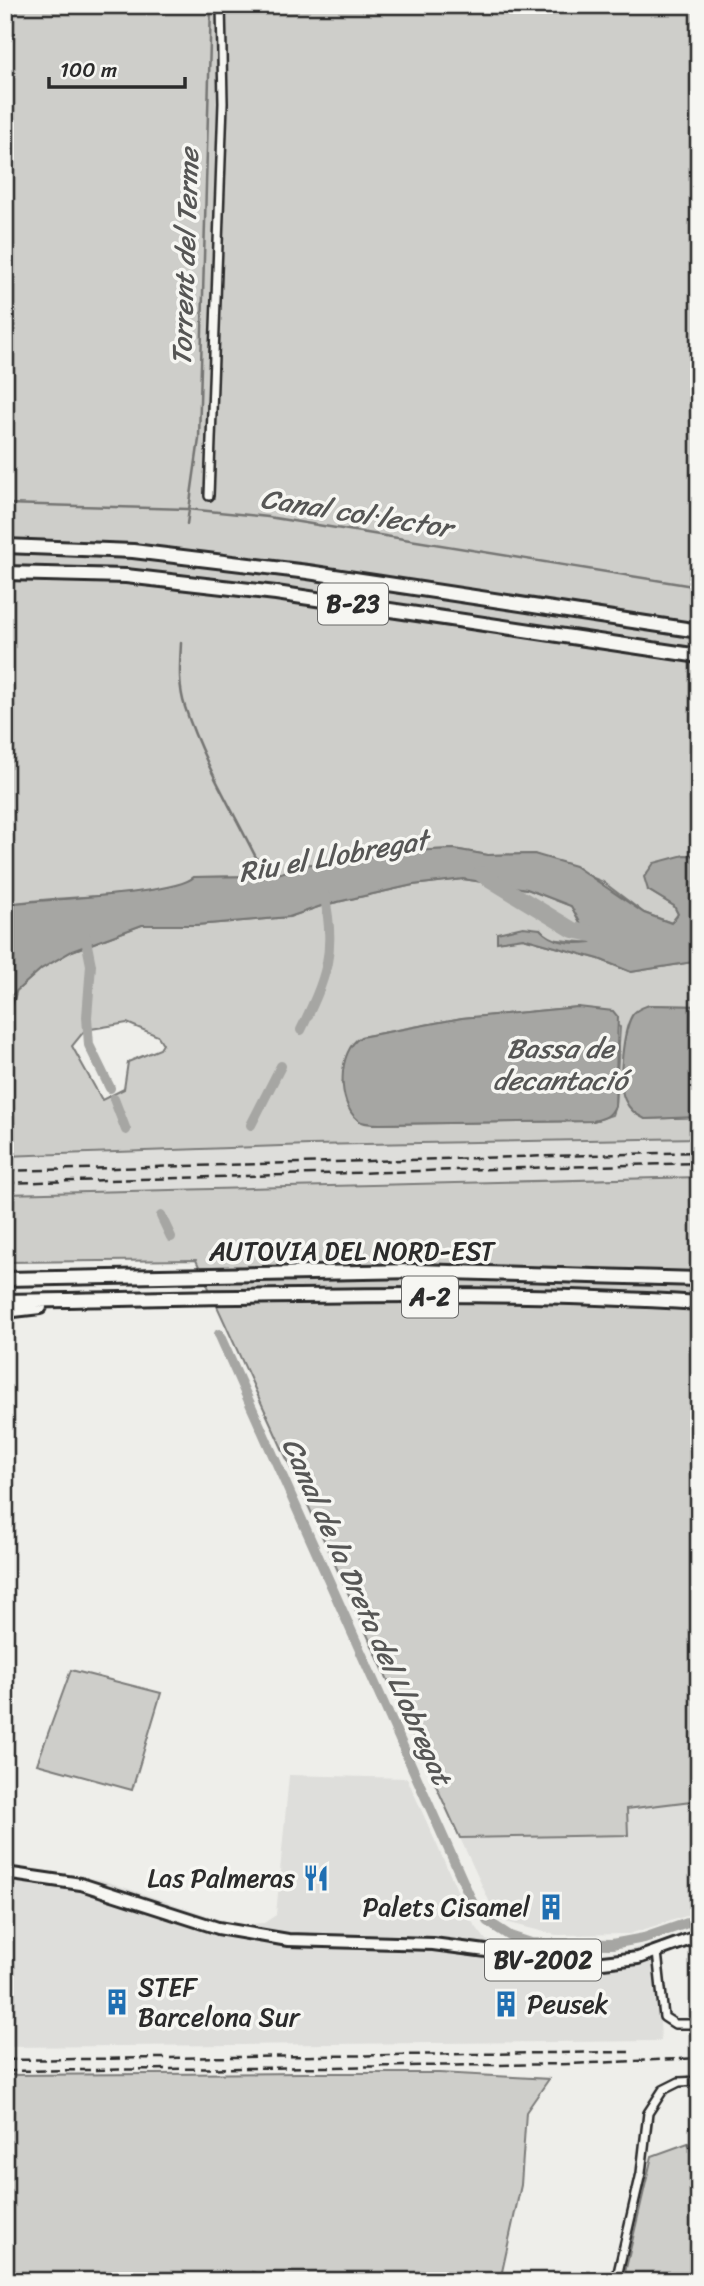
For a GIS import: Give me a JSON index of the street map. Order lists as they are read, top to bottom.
{
  "streets": {
    "highway": ["B-23", "AUTOVIA DEL NORD-EST", "A-2"],
    "main road": ["BV-2002"]
  },
  "water": [
    "Torrent del Terme",
    "Canal col·lector",
    "Riu el Llobregat",
    "Bassa de decantació",
    "Canal de la Dreta del Llobregat"
  ],
  "places": {
    "restaurant": ["Las Palmeras"],
    "building": ["Palets Cisamel", "STEF Barcelona Sur", "Peusek"]
  },
  "scale_bar": "100 m"
}
